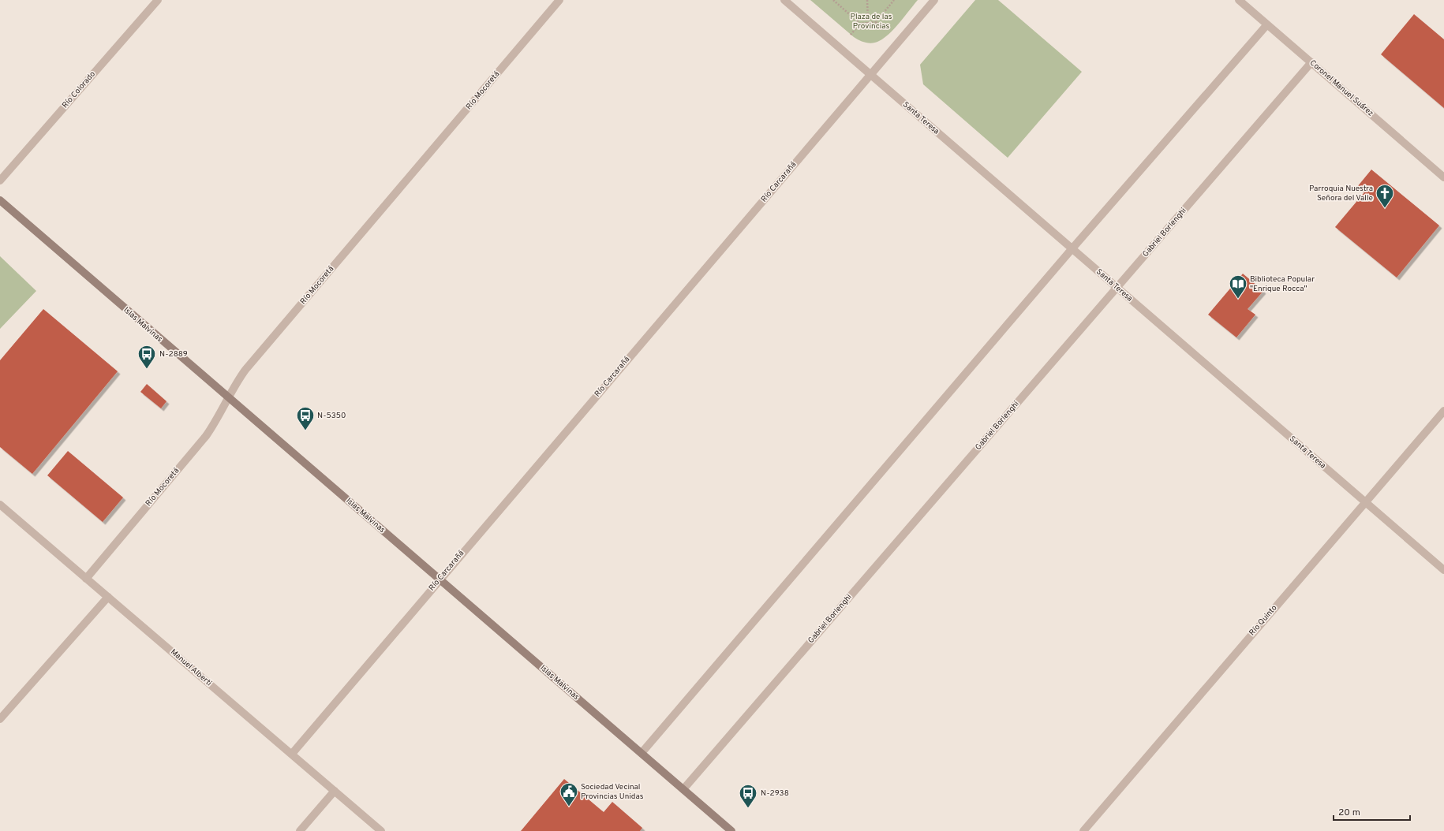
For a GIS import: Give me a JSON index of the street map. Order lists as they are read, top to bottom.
{
  "streets": {
    "main road": ["Islas Malvinas"],
    "street": [
      "Coronel Manuel Suárez",
      "Río Colorado",
      "Río Mocoretá",
      "Santa Teresa",
      "Río Carcarañá",
      "Gabriel Borlenghi",
      "Río Quinto",
      "Manuel Alberti"
    ]
  },
  "crossings": [
    ["Coronel Manuel Suárez", "Gabriel Borlenghi"],
    ["Río Mocoretá", "Islas Malvinas"],
    ["Río Mocoretá", "Manuel Alberti"],
    ["Santa Teresa", "Río Carcarañá"],
    ["Santa Teresa", "Gabriel Borlenghi"],
    ["Santa Teresa", "Río Quinto"],
    ["Río Carcarañá", "Islas Malvinas"],
    ["Río Carcarañá", "Manuel Alberti"],
    ["Gabriel Borlenghi", "Islas Malvinas"]
  ],
  "parks": ["Plaza de las Provincias"],
  "places": {
    "church": ["Parroquia Nuestra Señora del Valle"],
    "library": ["Biblioteca Popular \"Enrique Rocca\""],
    "bus stop": ["N-2889", "N-5350", "N-2938"],
    "public building": ["Sociedad Vecinal Provincias Unidas"]
  },
  "scale_bar": "20 m"
}
